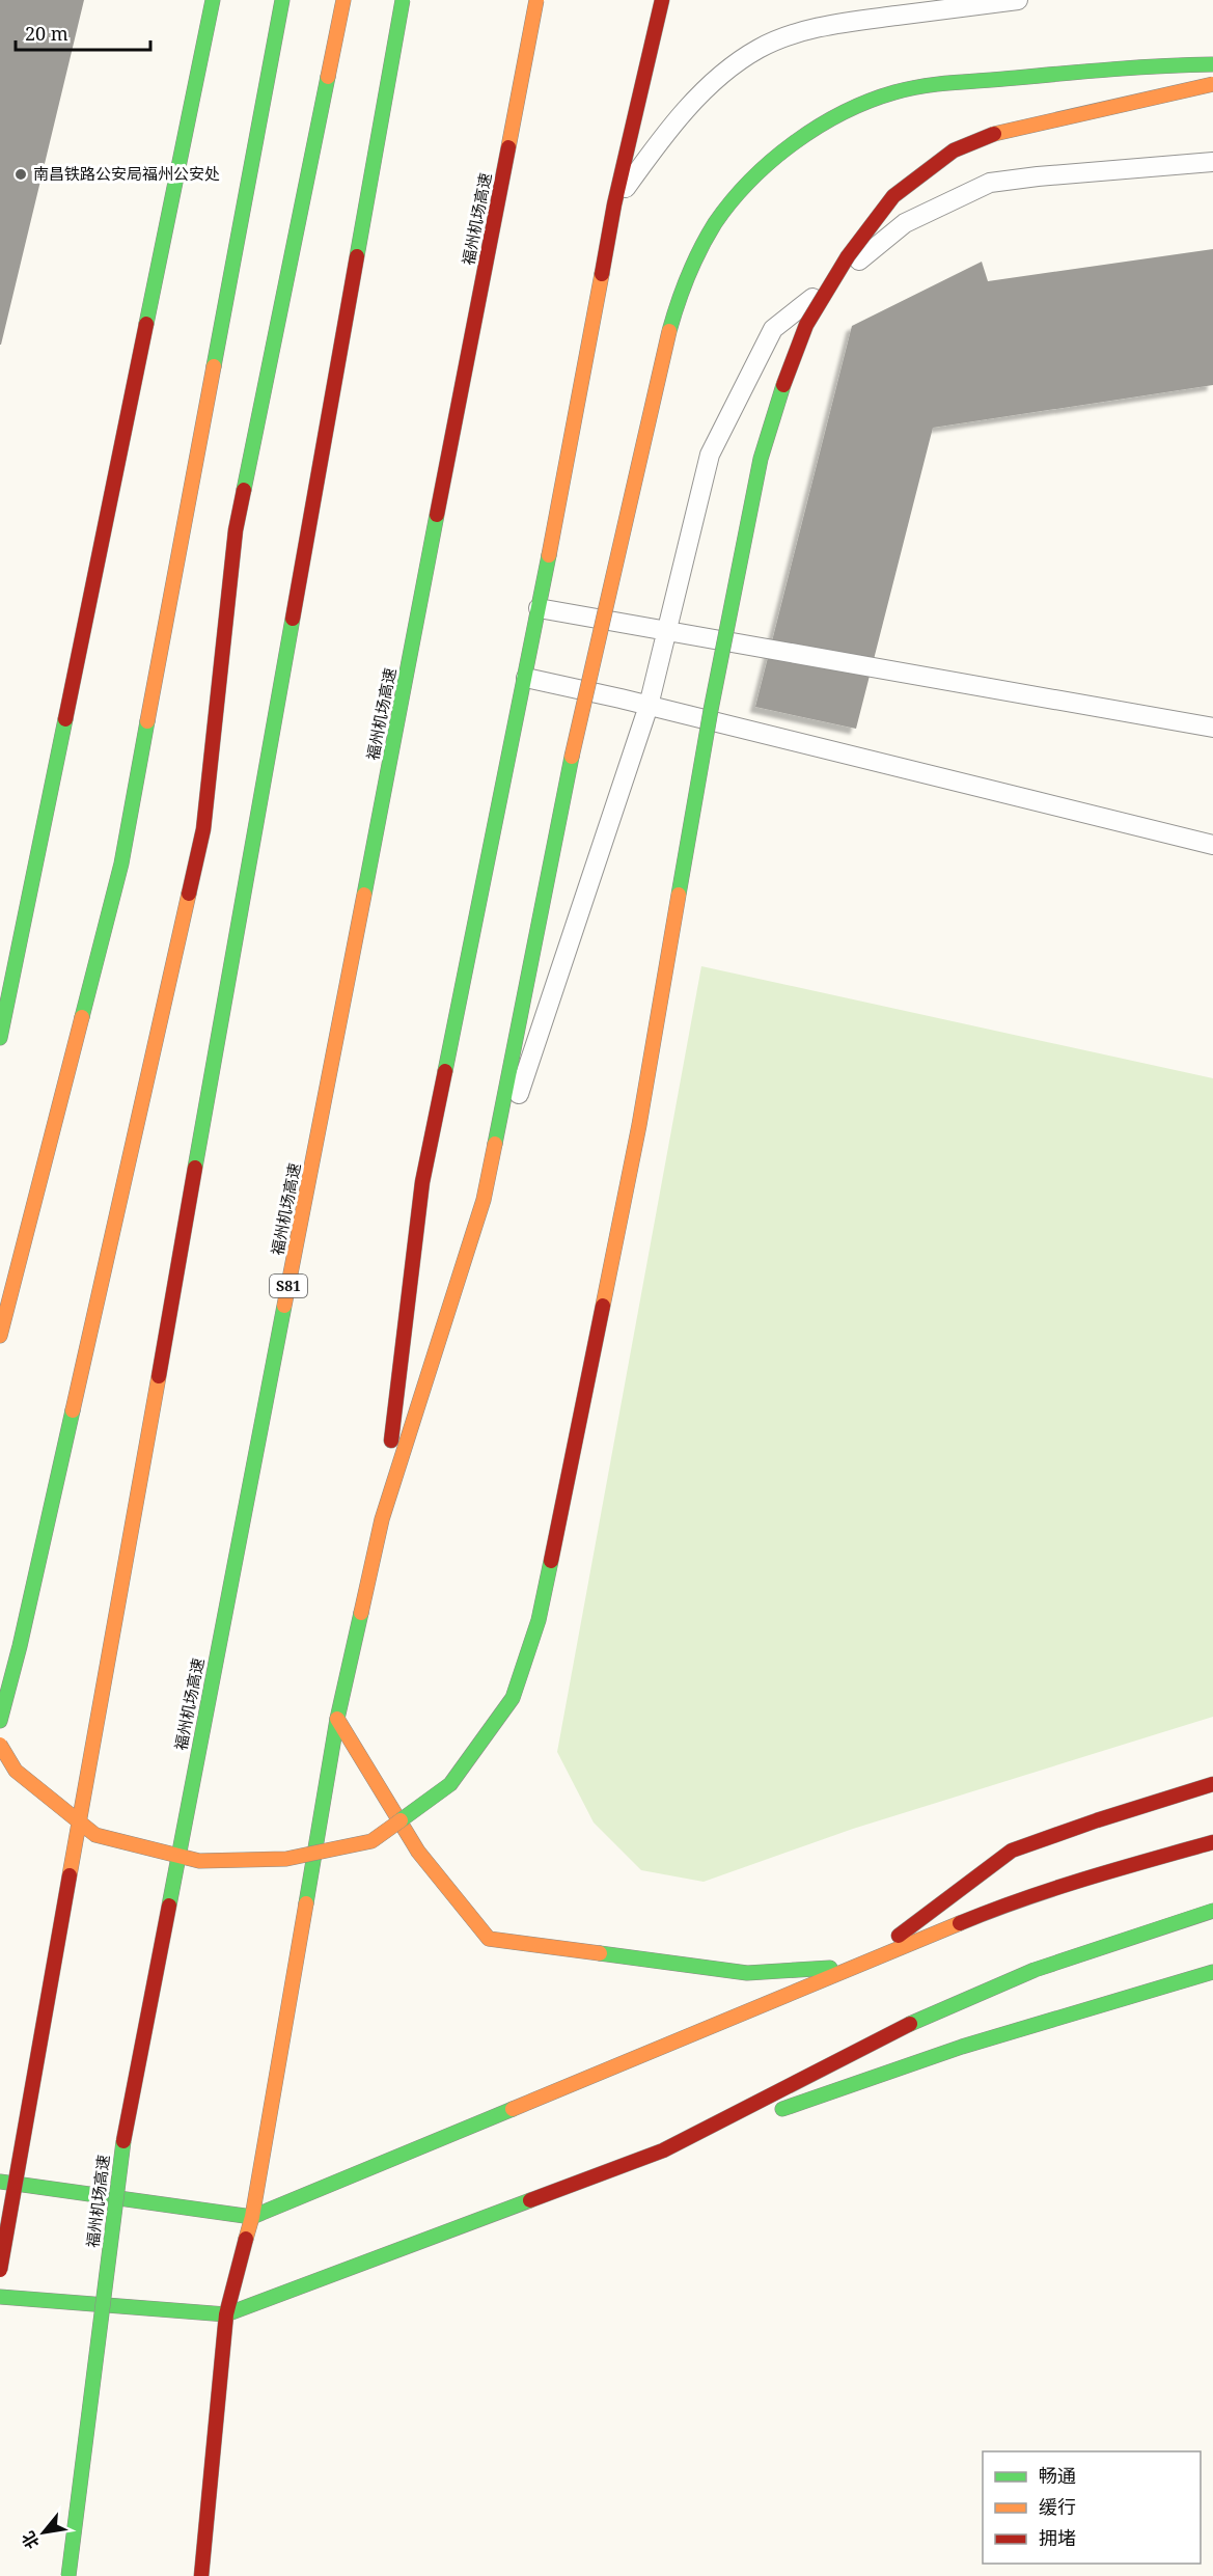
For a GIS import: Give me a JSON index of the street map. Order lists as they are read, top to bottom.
{
  "streets": {
    "main road": ["福州机场高速", "S81"]
  },
  "places": ["南昌铁路公安局福州公安处"],
  "legend": ["畅通", "缓行", "拥堵"],
  "scale_bar": "20 m",
  "north": "bottom left"
}
